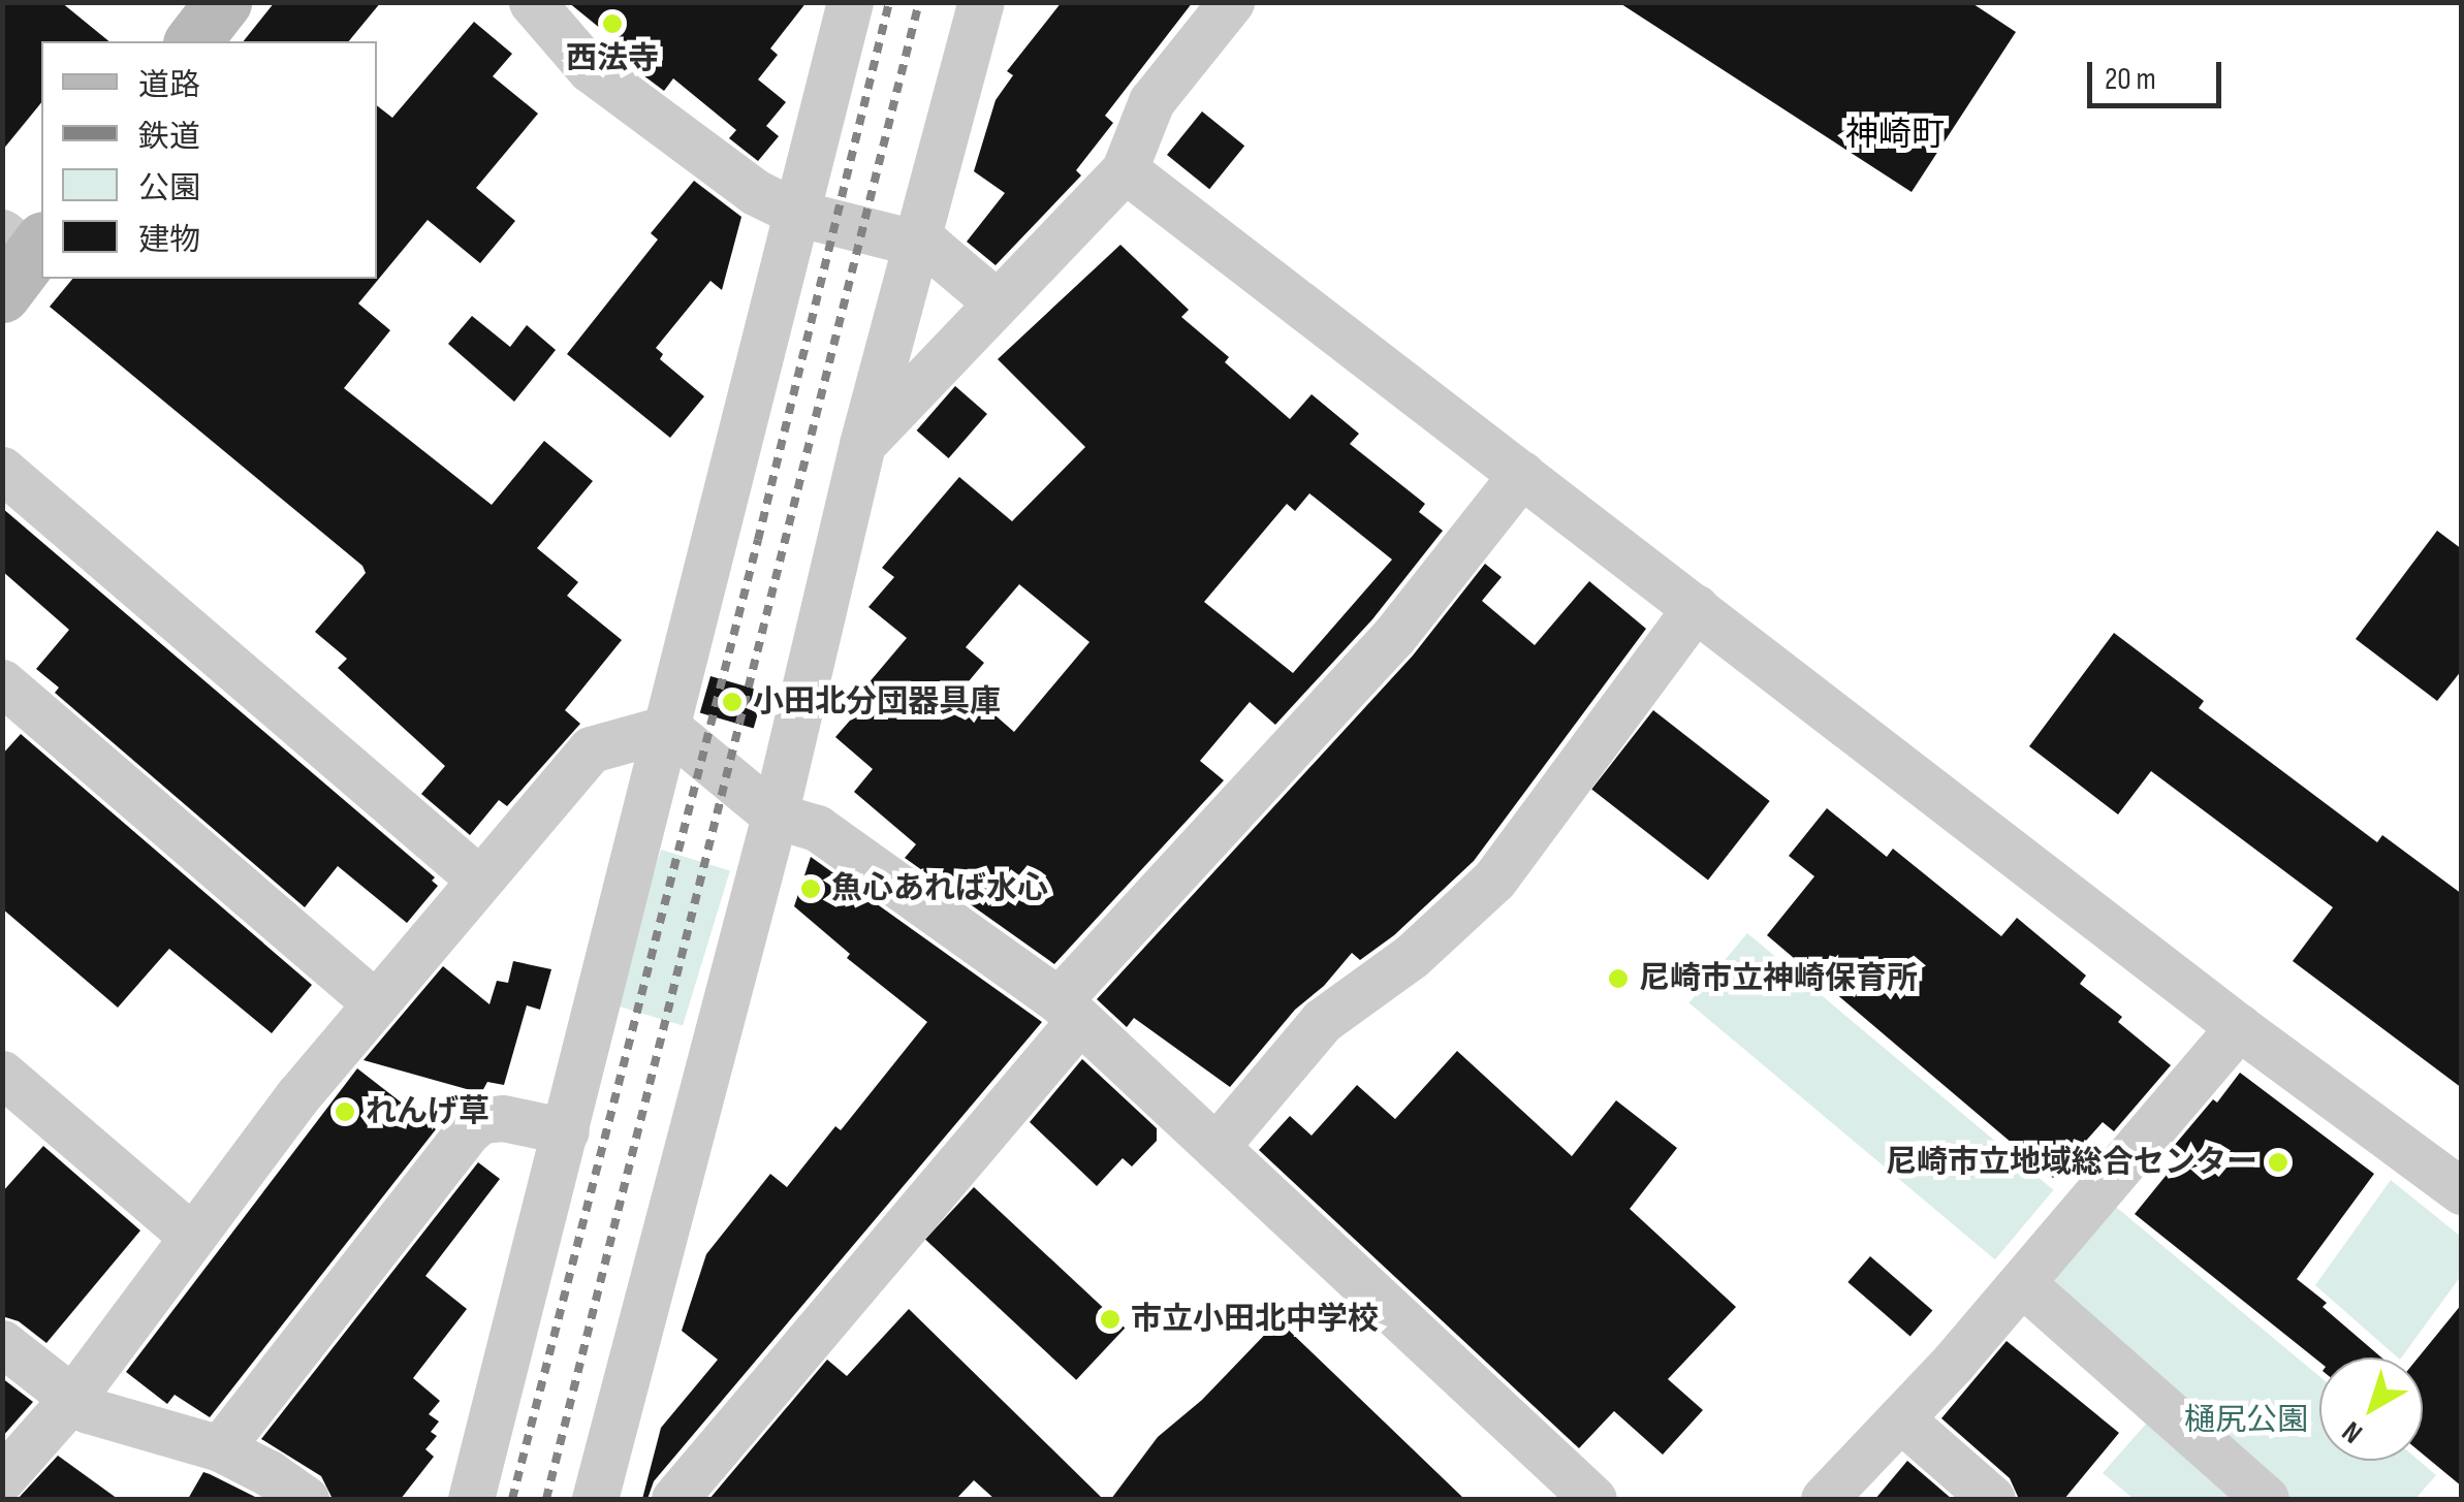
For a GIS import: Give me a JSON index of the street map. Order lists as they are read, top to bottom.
{
  "districts": ["神崎町"],
  "parks": ["樋尻公園"],
  "places": [
    "西法寺",
    "小田北分団器具庫",
    "魚心あれば水心",
    "尼崎市立神崎保育所",
    "れんげ草",
    "尼崎市立地域総合センター",
    "市立小田北中学校"
  ],
  "legend": [
    "道路",
    "鉄道",
    "公園",
    "建物"
  ],
  "scale_bar": "20 m",
  "north": "bottom left"
}
